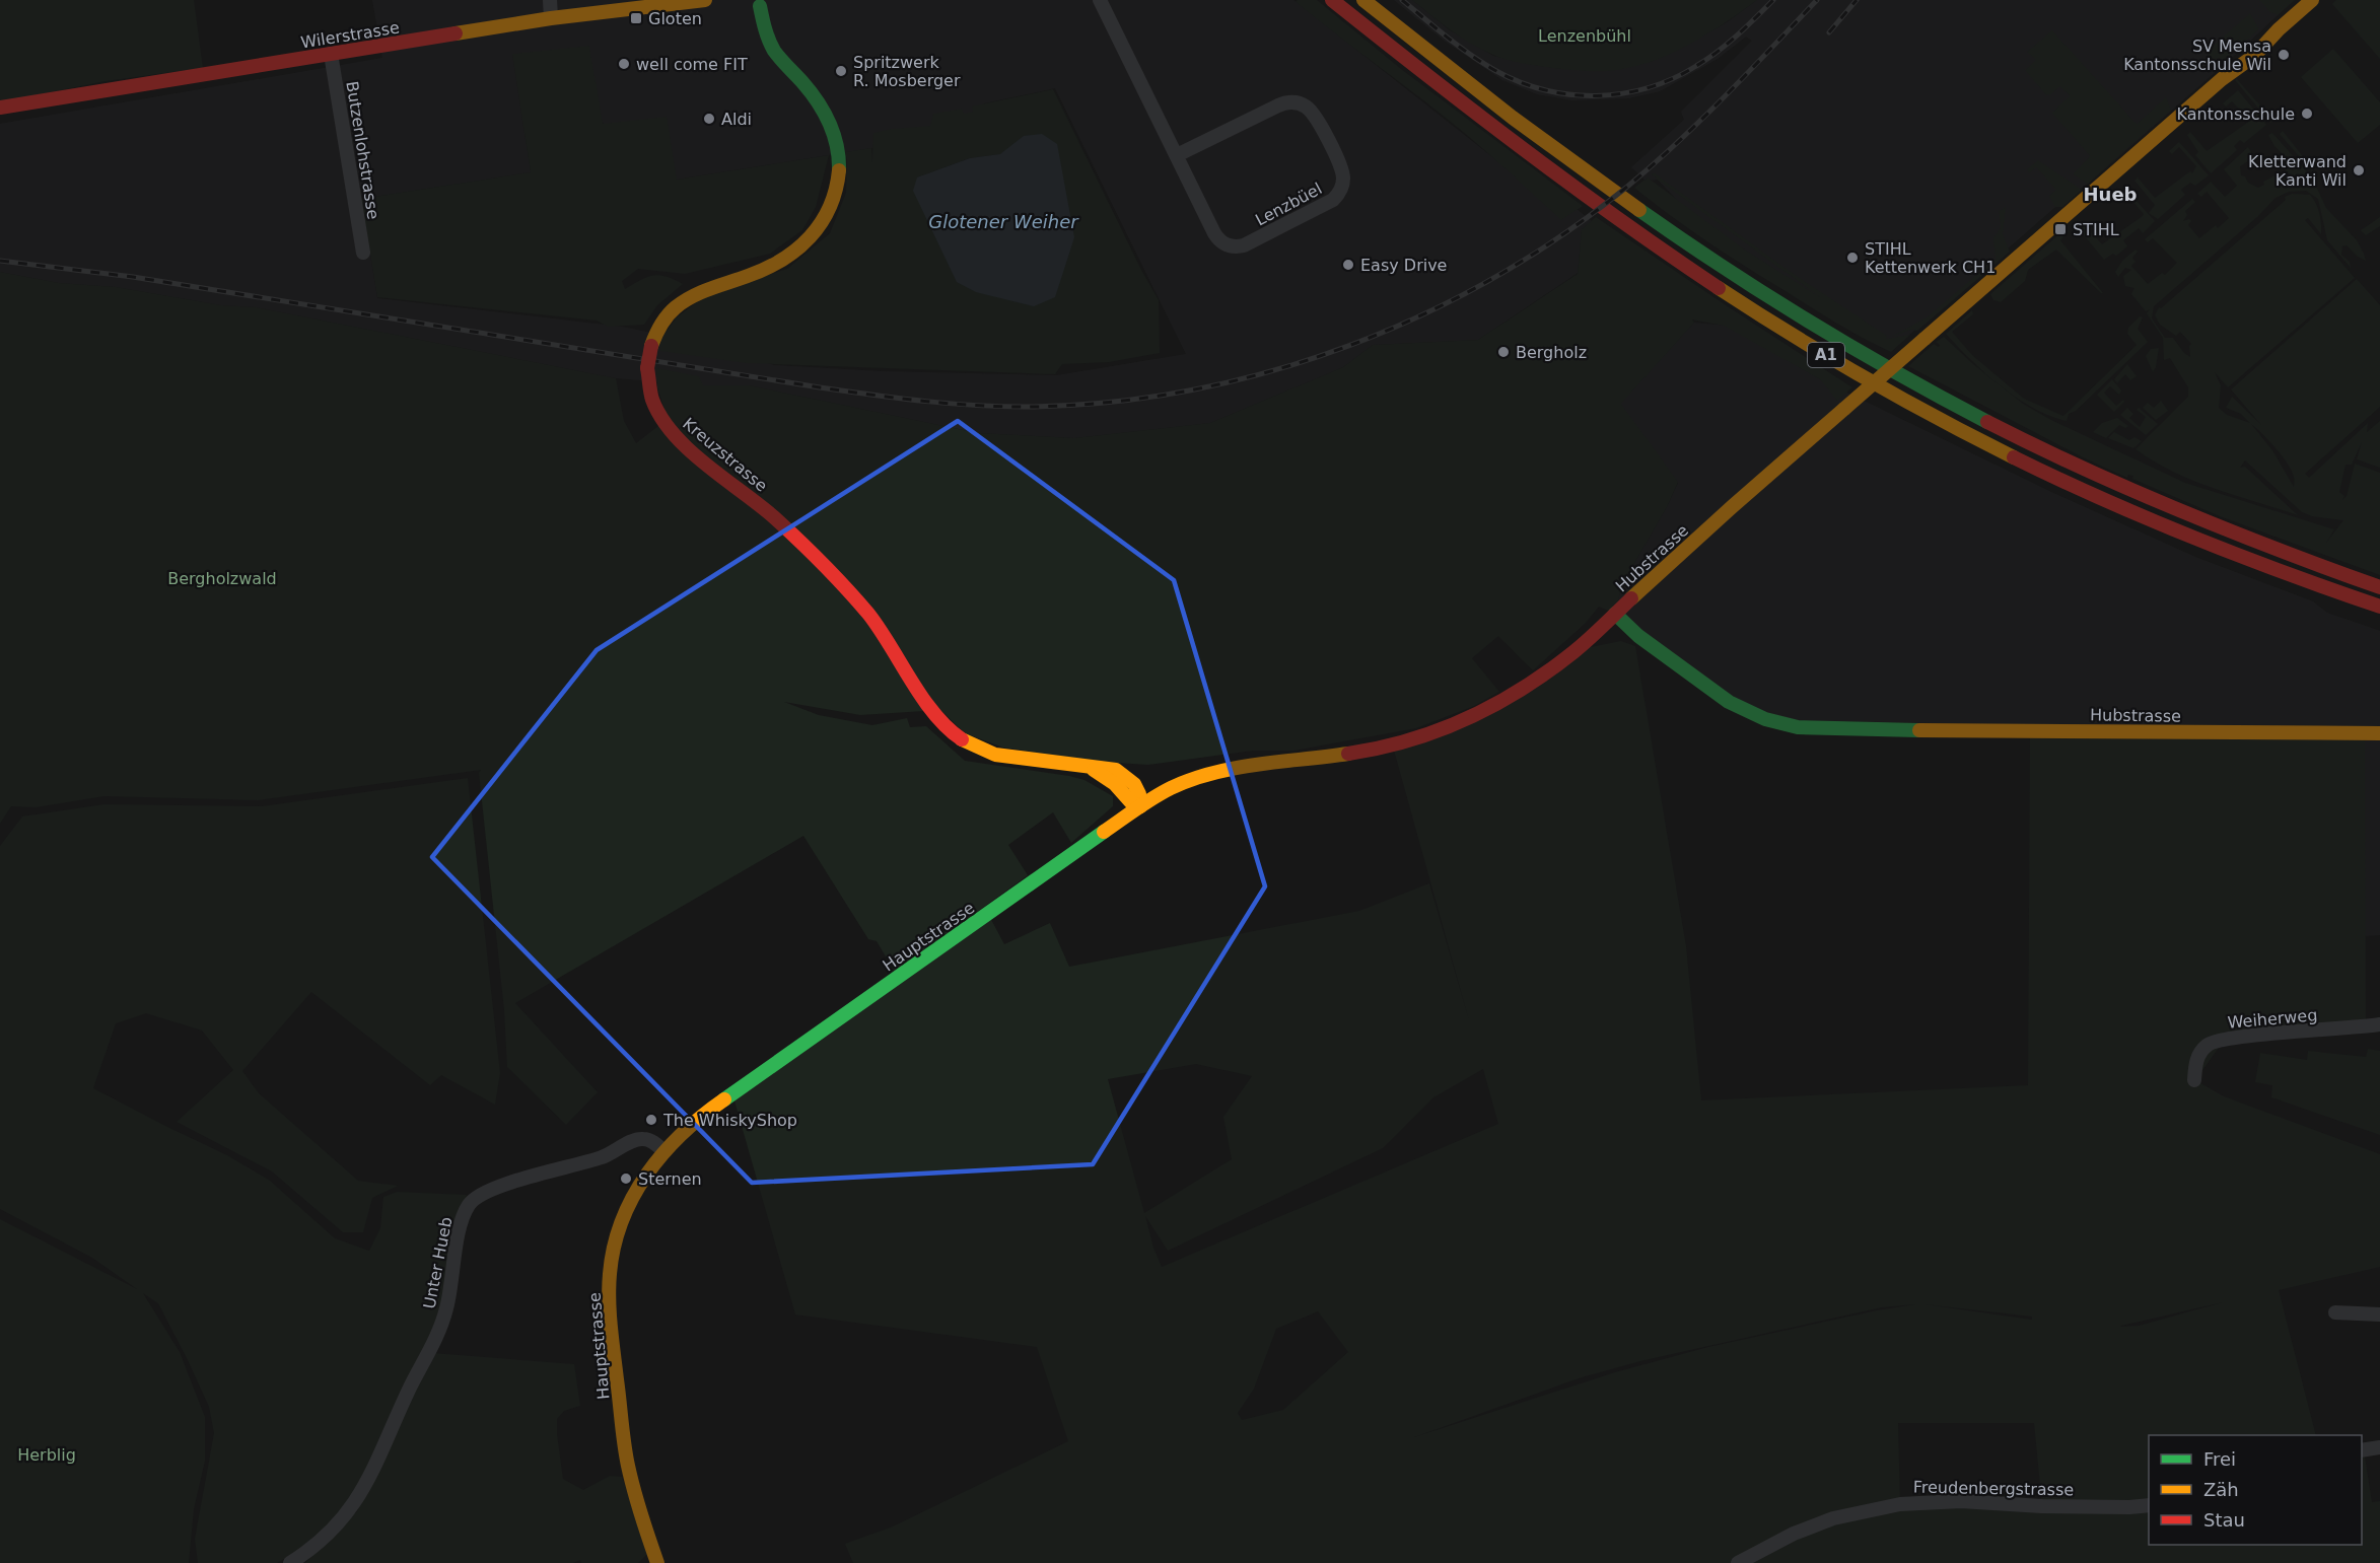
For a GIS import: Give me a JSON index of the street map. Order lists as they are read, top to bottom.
{
  "streets": {
    "main road": [
      "Wilerstrasse",
      "A1",
      "Kreuzstrasse",
      "Hubstrasse",
      "Hauptstrasse"
    ],
    "street": [
      "Butzenlohstrasse",
      "Lenzbüel",
      "Weiherweg",
      "Unter Hueb",
      "Freudenbergstrasse"
    ]
  },
  "crossings": [
    ["Wilerstrasse", "Butzenlohstrasse"],
    ["Kreuzstrasse", "Hauptstrasse"],
    ["Hubstrasse", "Hauptstrasse"],
    ["Hauptstrasse", "Unter Hueb"]
  ],
  "districts": ["Hueb"],
  "water": ["Glotener Weiher"],
  "parks": ["Lenzenbühl", "Bergholzwald", "Herblig"],
  "places": {
    "transit": ["Gloten", "STIHL"],
    "other": [
      "SV Mensa Kantonsschule Wil",
      "well come FIT",
      "Spritzwerk R. Mosberger",
      "Kantonsschule",
      "Aldi",
      "Kletterwand Kanti Wil",
      "STIHL Kettenwerk CH1",
      "Easy Drive",
      "Bergholz",
      "The WhiskyShop",
      "Sternen"
    ]
  },
  "legend": ["Frei", "Zäh", "Stau"]
}
